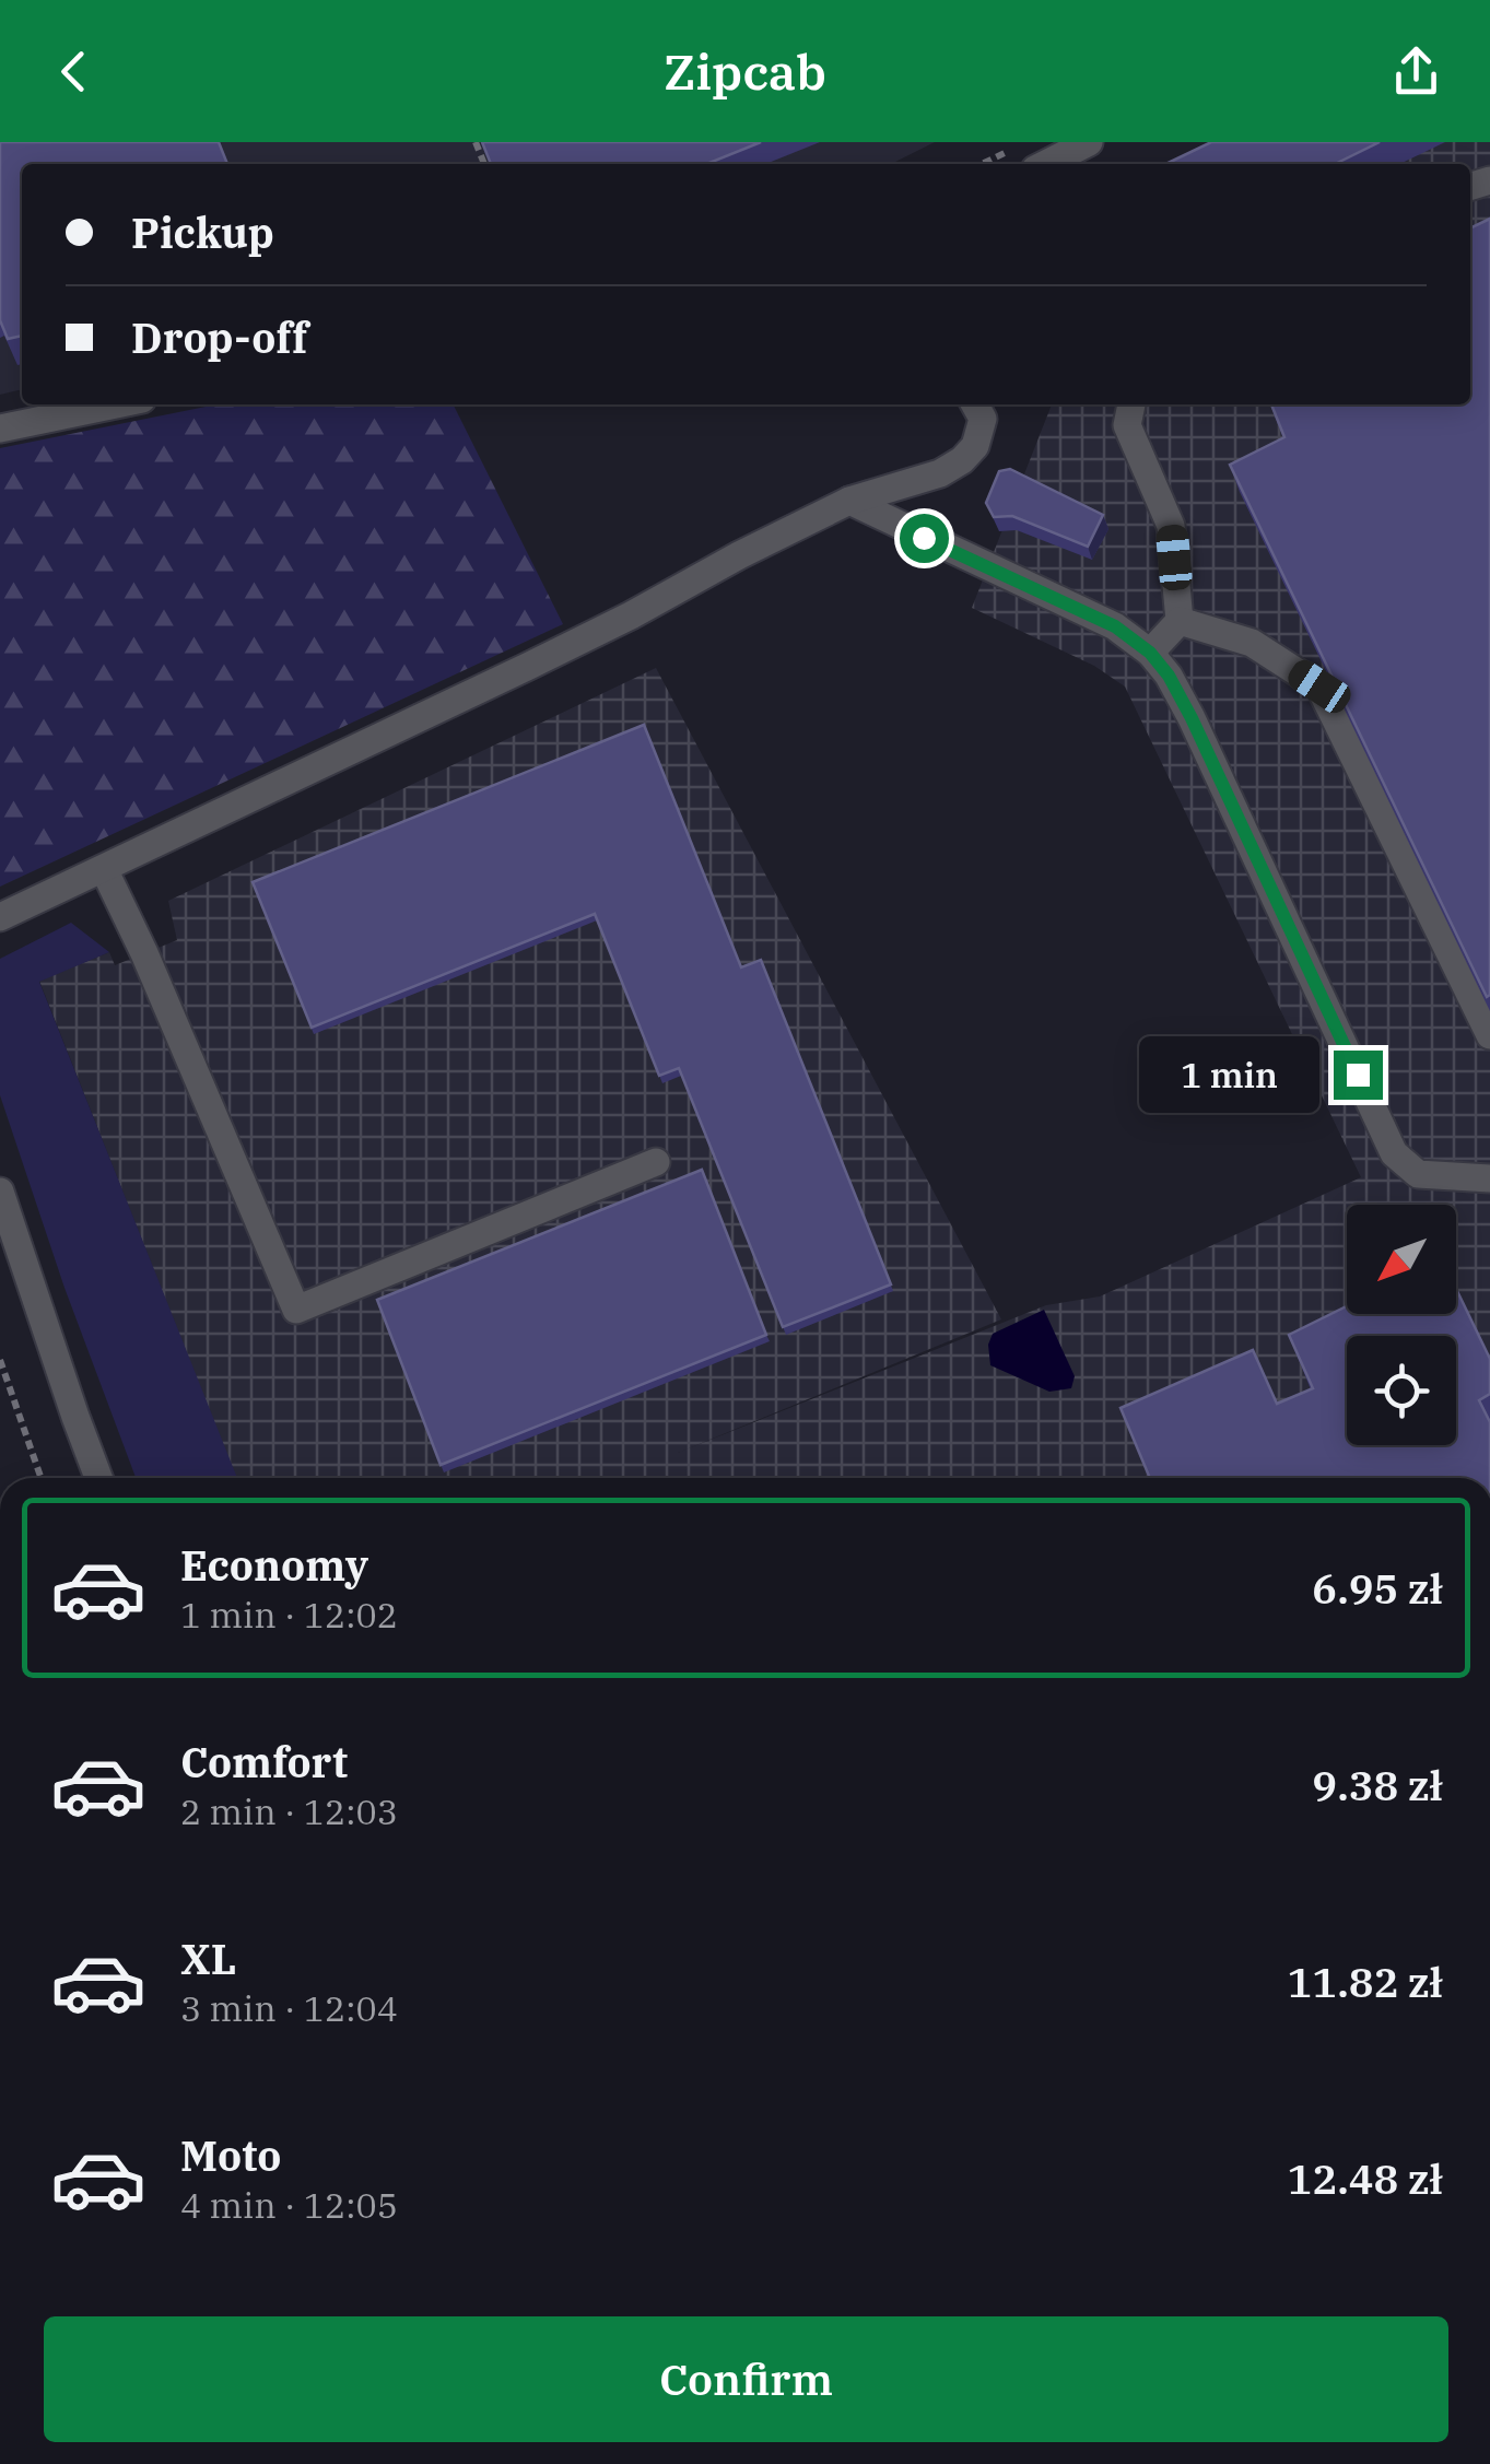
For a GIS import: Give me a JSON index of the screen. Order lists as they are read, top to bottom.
{
  "north": "bottom left",
  "page": {
    "header": "Zipcab",
    "banner": ["Pickup", "Drop-off"],
    "bubble": "1 min",
    "list": [
      {
        "name": "Economy",
        "note": "1 min · 12:02",
        "value": "6.95 zł"
      },
      {
        "name": "Comfort",
        "note": "2 min · 12:03",
        "value": "9.38 zł"
      },
      {
        "name": "XL",
        "note": "3 min · 12:04",
        "value": "11.82 zł"
      },
      {
        "name": "Moto",
        "note": "4 min · 12:05",
        "value": "12.48 zł"
      }
    ],
    "buttons": "Confirm"
  }
}
